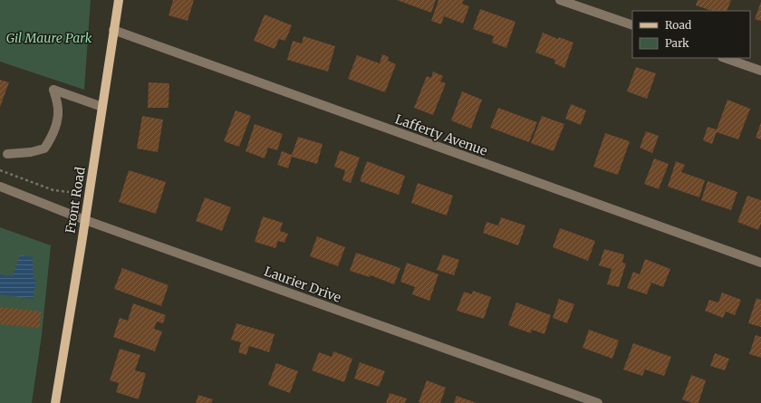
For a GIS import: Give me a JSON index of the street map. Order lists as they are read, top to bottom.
{
  "streets": {
    "main road": ["Front Road"],
    "street": ["Lafferty Avenue", "Laurier Drive"]
  },
  "crossings": [
    ["Lafferty Avenue", "Front Road"],
    ["Front Road", "Laurier Drive"]
  ],
  "parks": ["Gil Maure Park"],
  "legend": ["Road", "Park"]
}
